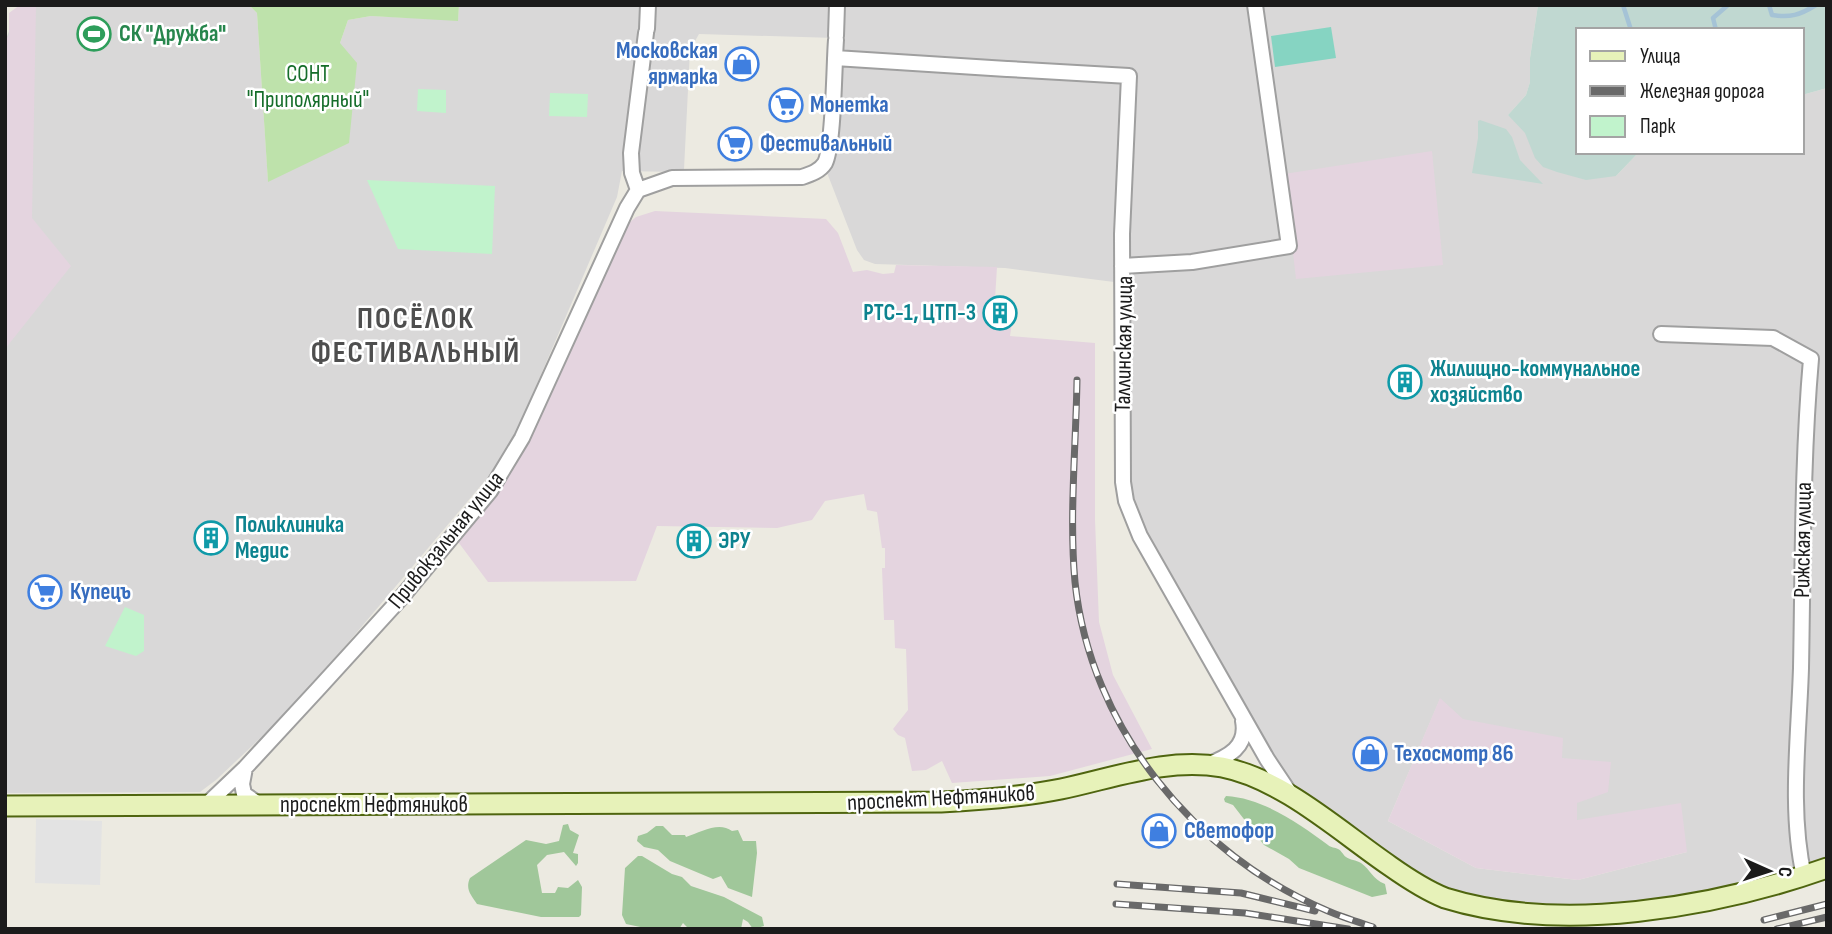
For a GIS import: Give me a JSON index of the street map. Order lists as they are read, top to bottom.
{
  "streets": {
    "main road": ["проспект Нефтяников"],
    "street": ["Таллинская улица", "Привокзальная улица", "Рижская улица"]
  },
  "crossings": [
    ["Таллинская улица", "проспект Нефтяников"],
    ["Привокзальная улица", "проспект Нефтяников"],
    ["Рижская улица", "проспект Нефтяников"]
  ],
  "districts": ["ПОСЁЛОК ФЕСТИВАЛЬНЫЙ"],
  "parks": ["СОНТ \"Приполярный\""],
  "places": {
    "sports": ["СК \"Дружба\""],
    "shop": ["Московская ярмарка", "Техосмотр 86", "Светофор"],
    "supermarket": ["Монетка", "Фестивальный", "Купецъ"],
    "building": [
      "РТС-1, ЦТП-3",
      "Жилищно-коммунальное хозяйство",
      "Поликлиника Медис",
      "ЭРУ"
    ]
  },
  "legend": ["Улица", "Железная дорога", "Парк"],
  "north": "right"
}
